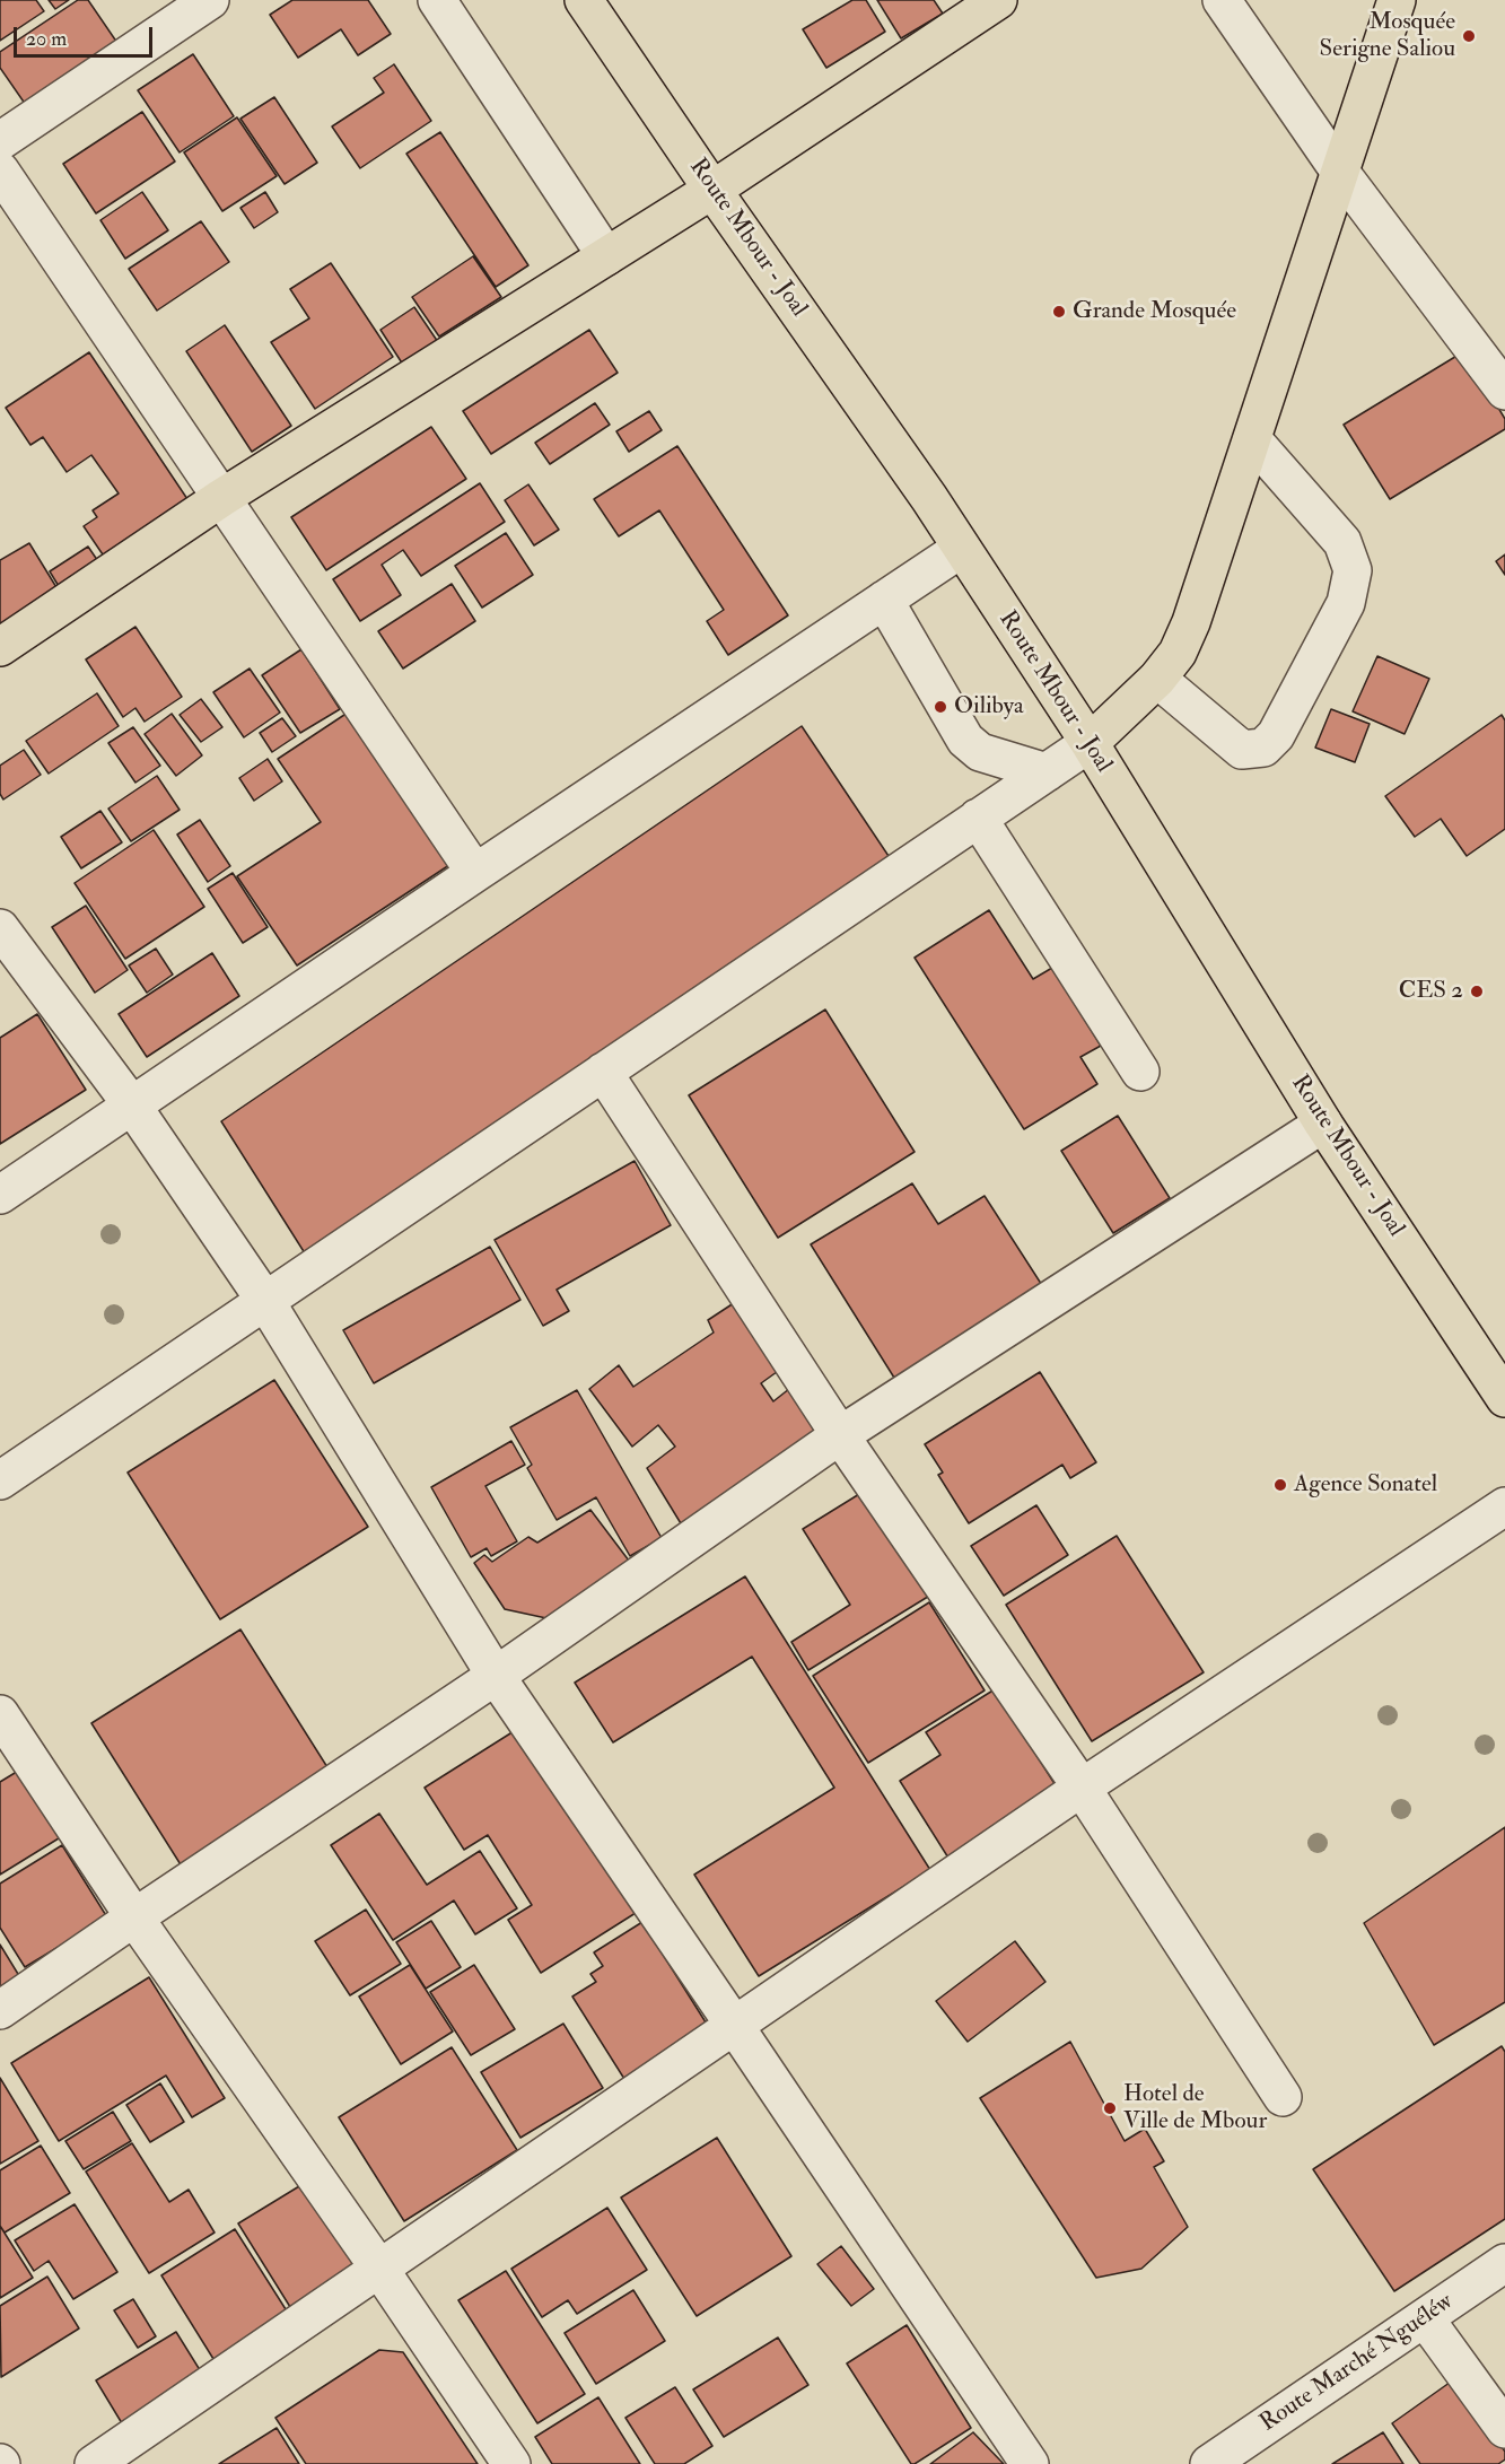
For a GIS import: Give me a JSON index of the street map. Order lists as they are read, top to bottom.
{
  "streets": {
    "main road": ["Route Mbour - Joal"],
    "street": ["Route Marché Nguéléw"]
  },
  "places": [
    "Mosquée Serigne Saliou",
    "Grande Mosquée",
    "Oilibya",
    "CES 2",
    "Agence Sonatel",
    "Hotel de Ville de Mbour"
  ],
  "scale_bar": "20 m"
}
